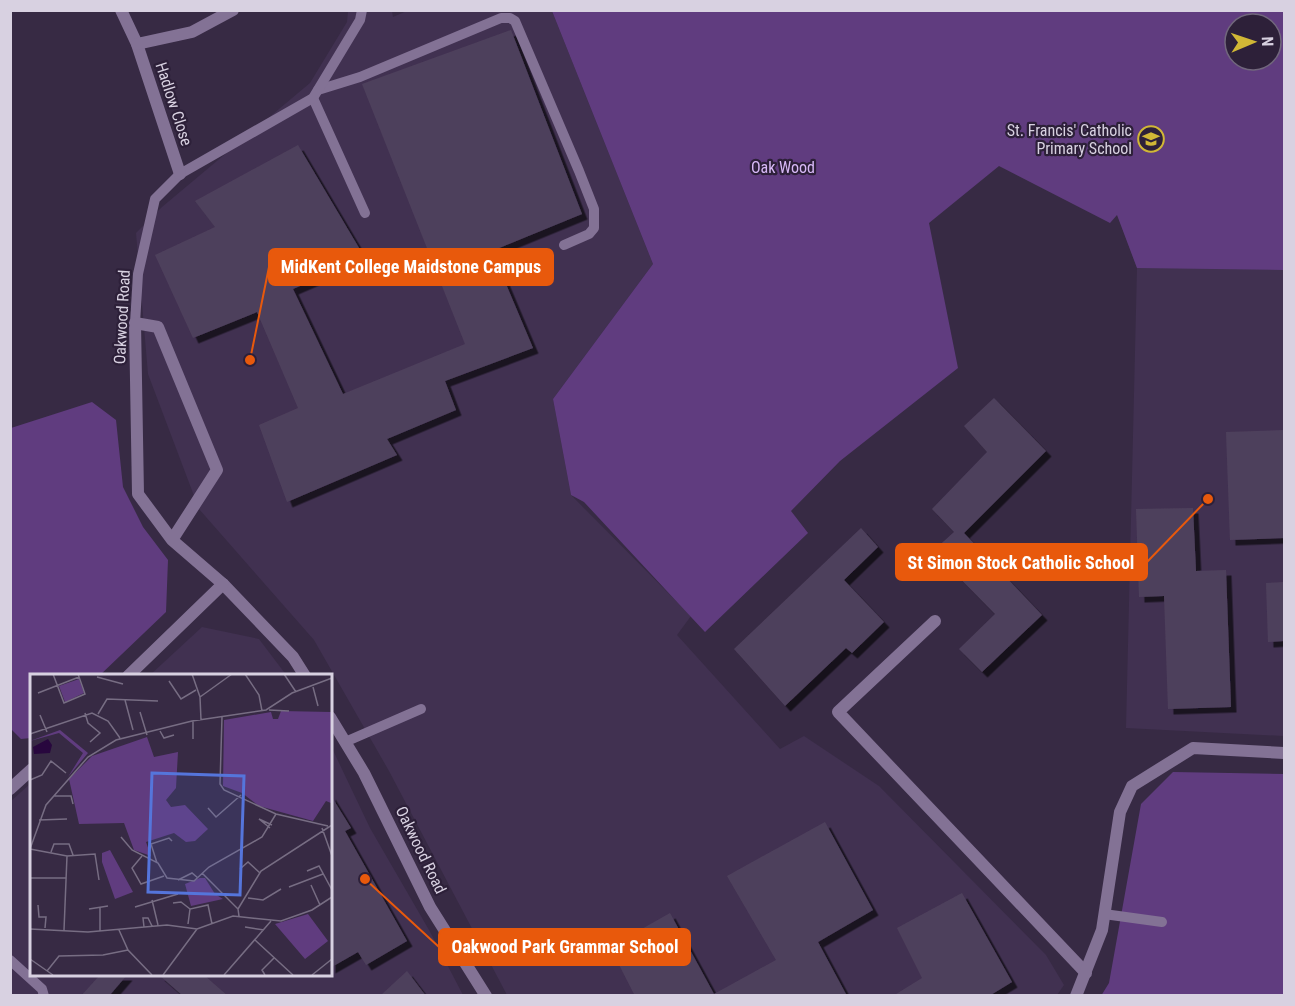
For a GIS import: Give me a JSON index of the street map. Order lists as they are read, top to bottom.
{
  "streets": {
    "street": ["Hadlow Close", "Oakwood Road"]
  },
  "crossings": [
    ["Hadlow Close", "Oakwood Road"]
  ],
  "parks": ["Oak Wood"],
  "places": {
    "school or university": ["St. Francis' Catholic Primary School"],
    "other": ["MidKent College Maidstone Campus", "St Simon Stock Catholic School", "Oakwood Park Grammar School"]
  },
  "north": "right"
}
